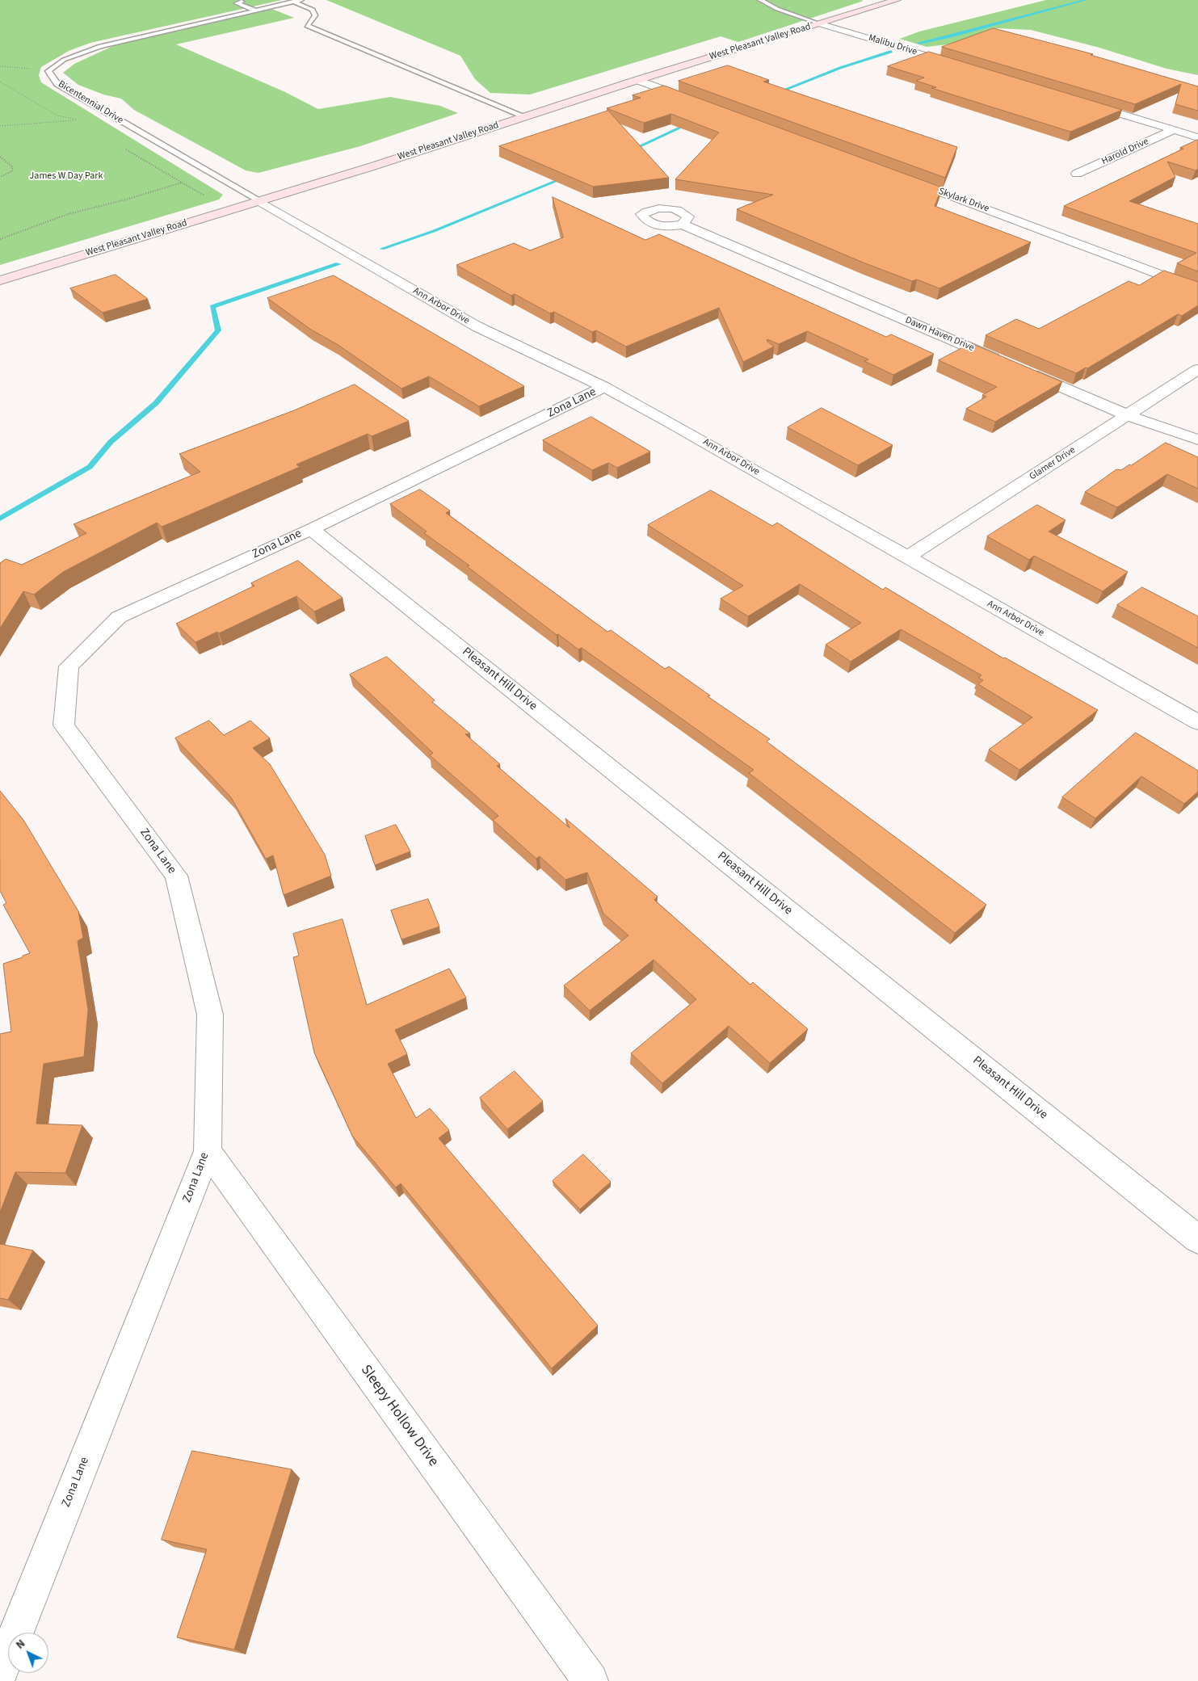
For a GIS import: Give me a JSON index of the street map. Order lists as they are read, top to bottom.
{
  "streets": {
    "main road": ["West Pleasant Valley Road"],
    "street": [
      "Malibu Drive",
      "Harold Drive",
      "Skylark Drive",
      "Ann Arbor Drive",
      "Dawn Haven Drive",
      "Zona Lane",
      "Glamer Drive",
      "Pleasant Hill Drive",
      "Sleepy Hollow Drive"
    ],
    "lane": ["Bicentennial Drive"]
  },
  "crossings": [
    ["West Pleasant Valley Road", "Malibu Drive"],
    ["West Pleasant Valley Road", "Bicentennial Drive"],
    ["West Pleasant Valley Road", "Ann Arbor Drive"],
    ["Bicentennial Drive", "Ann Arbor Drive"],
    ["Ann Arbor Drive", "Zona Lane"],
    ["Ann Arbor Drive", "Glamer Drive"],
    ["Zona Lane", "Pleasant Hill Drive"],
    ["Zona Lane", "Sleepy Hollow Drive"]
  ],
  "parks": ["James W Day Park"],
  "north": "top left"
}
